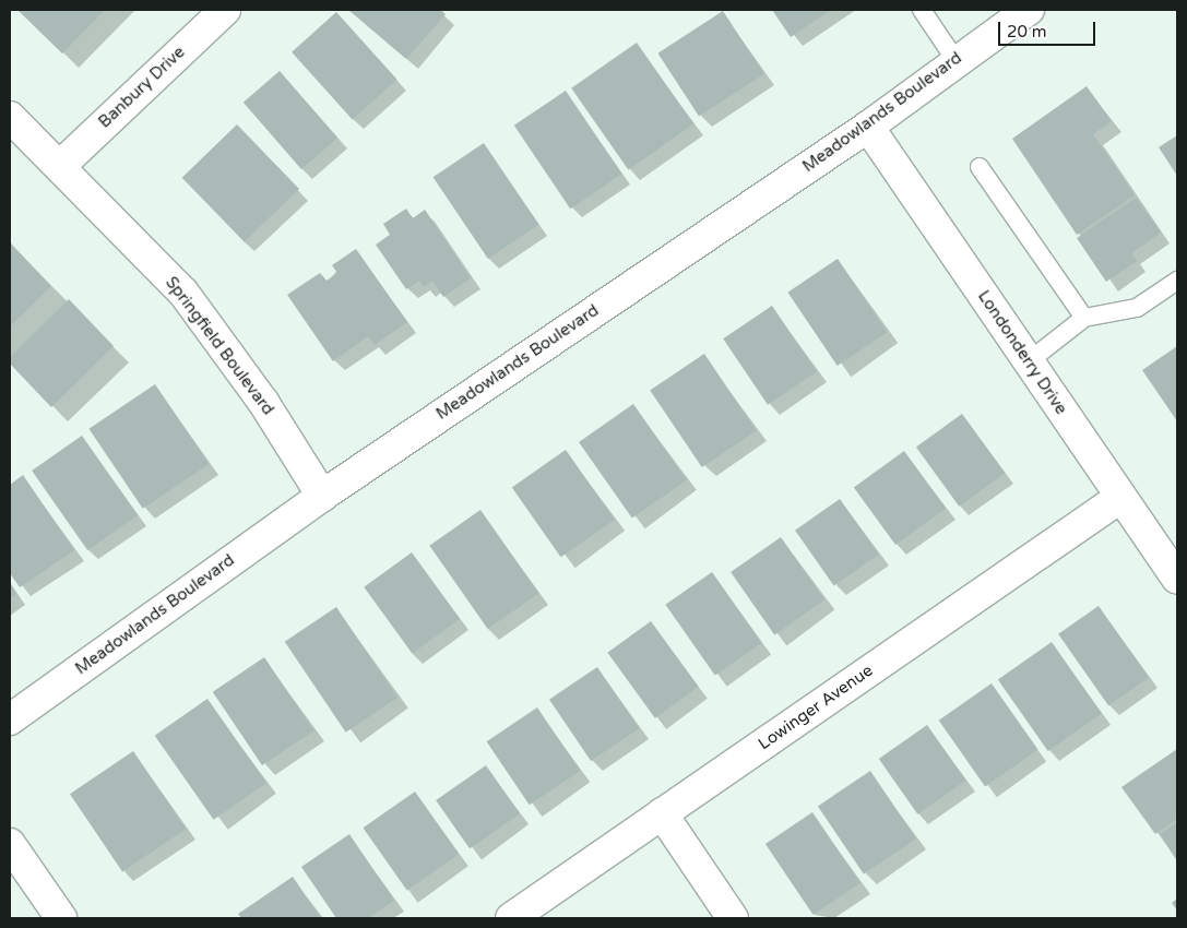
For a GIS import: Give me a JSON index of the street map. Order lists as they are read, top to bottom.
{
  "streets": {
    "street": [
      "Banbury Drive",
      "Meadowlands Boulevard",
      "Springfield Boulevard",
      "Londonderry Drive",
      "Lowinger Avenue"
    ]
  },
  "crossings": [
    ["Banbury Drive", "Springfield Boulevard"],
    ["Meadowlands Boulevard", "Springfield Boulevard"],
    ["Meadowlands Boulevard", "Londonderry Drive"],
    ["Londonderry Drive", "Lowinger Avenue"]
  ],
  "scale_bar": "20 m"
}
